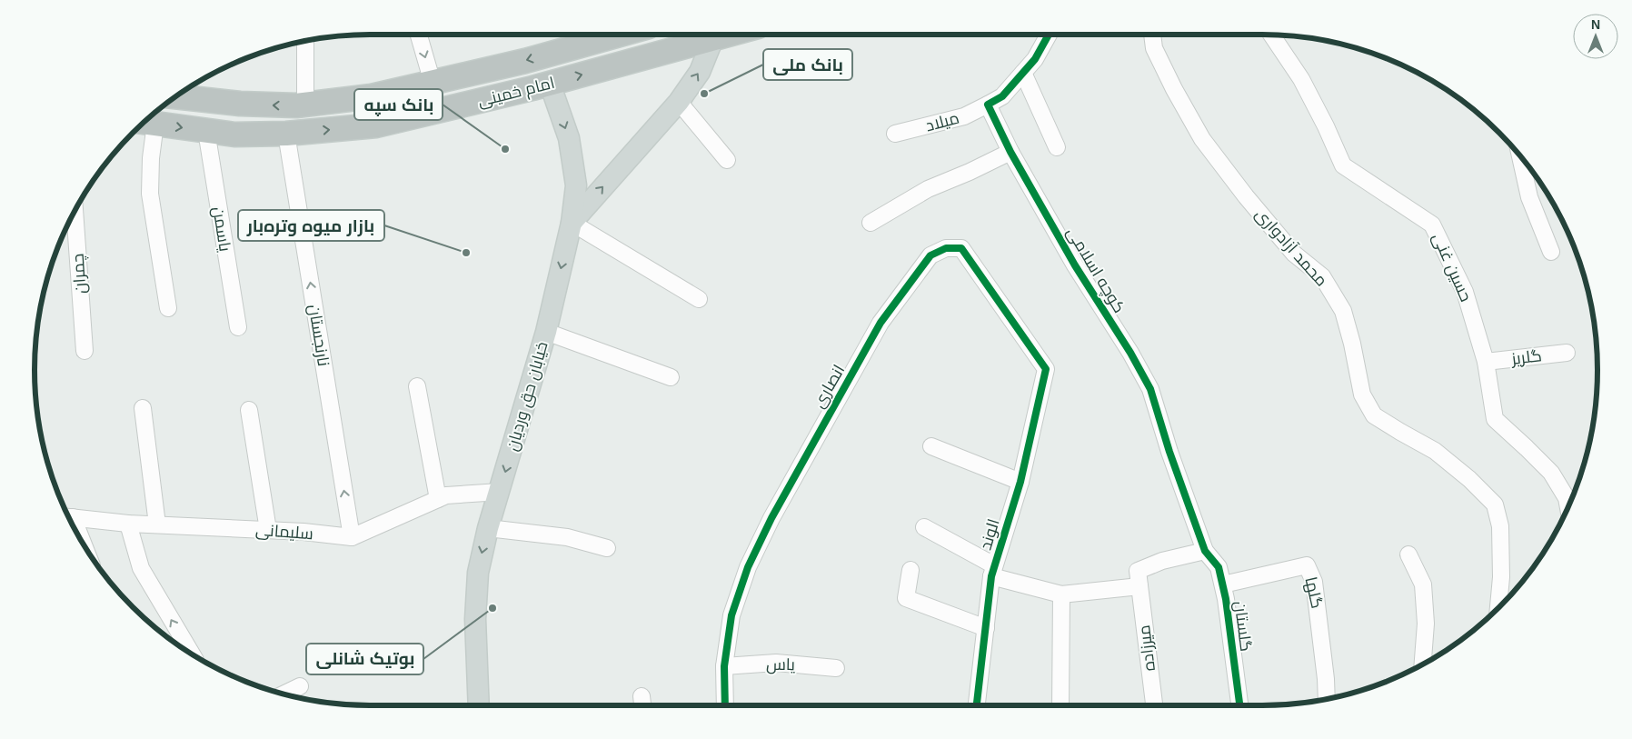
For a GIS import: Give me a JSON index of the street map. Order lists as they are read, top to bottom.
{
  "streets": {
    "highway": ["امام خمینی"],
    "main road": ["خیابان حق وردیان"],
    "street": [
      "میلاد",
      "یاسمن",
      "محمد آزادواری",
      "حسین غنی",
      "کوچه اسلامی",
      "چمران",
      "نارنجستان",
      "گلریز",
      "انصاری",
      "سلیمانی",
      "الوند",
      "گلها",
      "گلستان",
      "میرزاده",
      "یاس"
    ]
  },
  "crossings": [
    ["امام خمینی", "یاسمن"],
    ["امام خمینی", "نارنجستان"],
    ["امام خمینی", "خیابان حق وردیان"],
    ["میلاد", "کوچه اسلامی"],
    ["حسین غنی", "گلریز"],
    ["کوچه اسلامی", "گلستان"],
    ["نارنجستان", "سلیمانی"],
    ["انصاری", "الوند"],
    ["انصاری", "یاس"],
    ["گلها", "گلستان"]
  ],
  "one_way": ["خیابان حق وردیان"],
  "places": [
    "بانک ملی",
    "بانک سپه",
    "بازار میوه وتره‌بار",
    "بوتیک شانلی"
  ],
  "north": "top"
}
